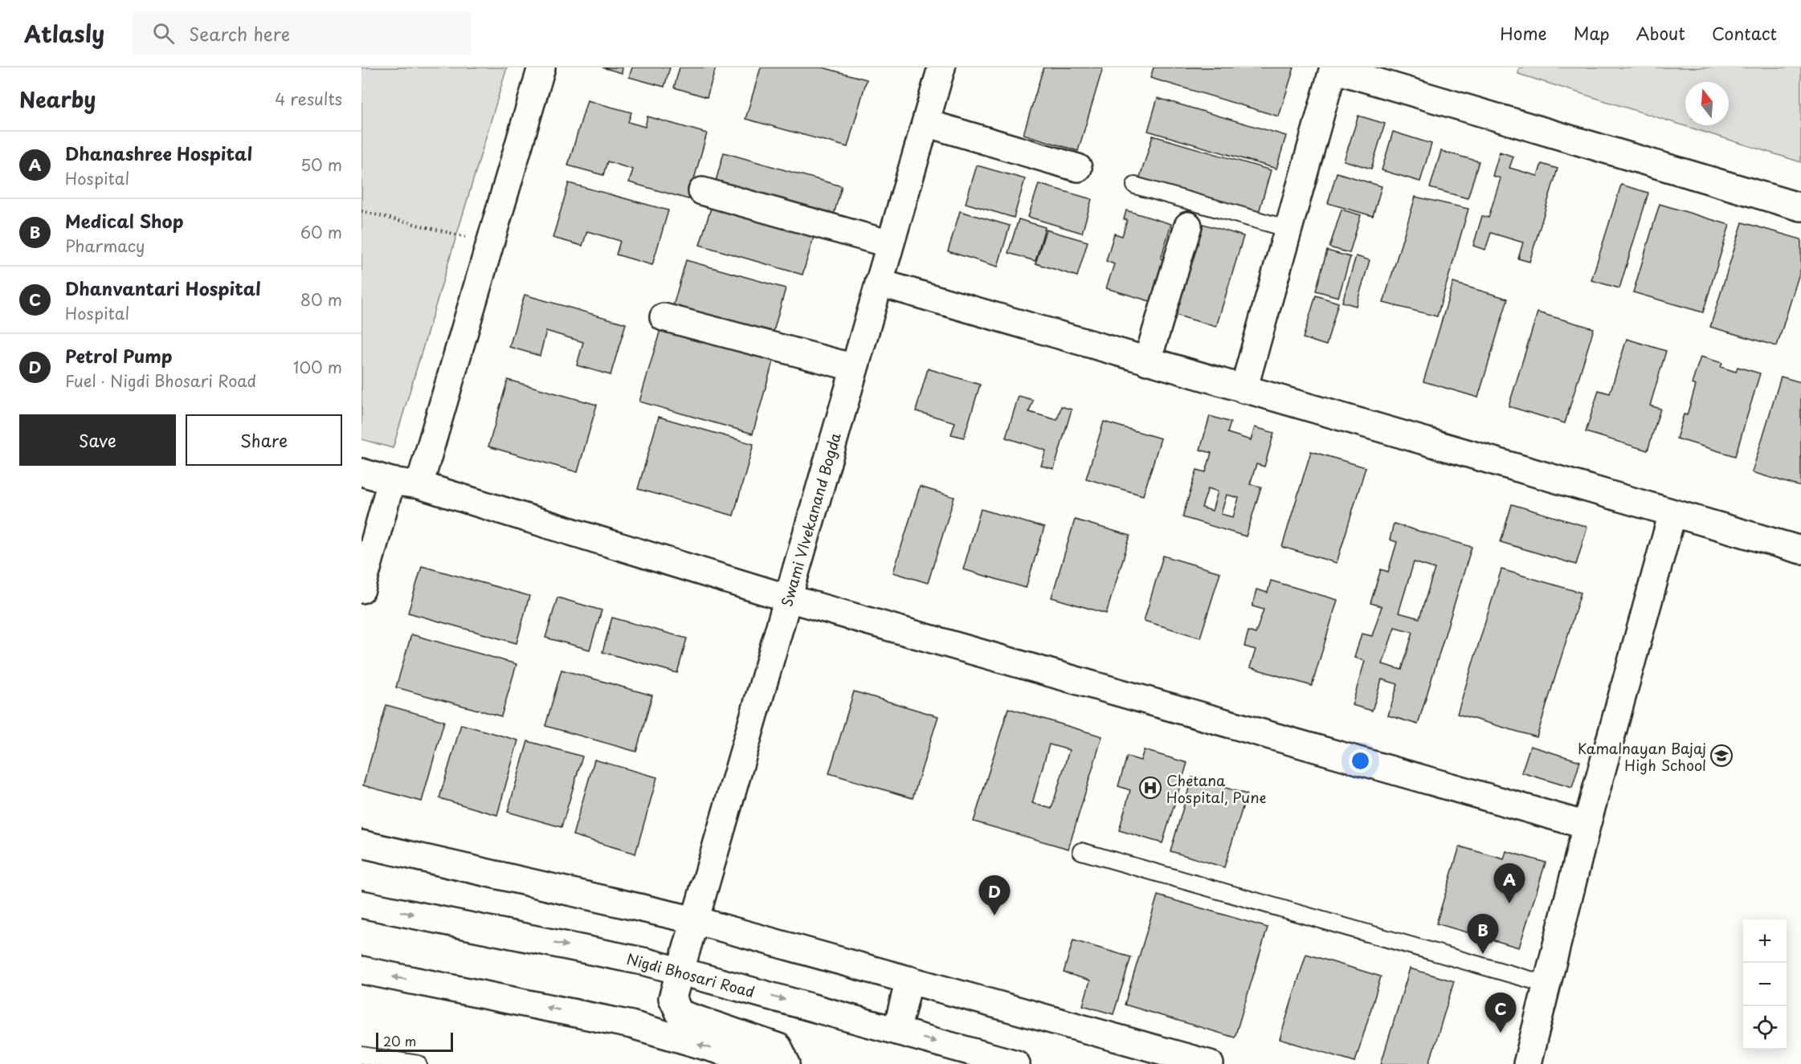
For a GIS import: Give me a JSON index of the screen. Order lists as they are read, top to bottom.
{
  "streets": {
    "street": ["Swami VIvekanand Bogda", "Nigdi Bhosari Road"]
  },
  "crossings": [
    ["Swami VIvekanand Bogda", "Nigdi Bhosari Road"]
  ],
  "places": {
    "school or university": ["Kamalnayan Bajaj High School"],
    "hospital": ["Chetana Hospital, Pune"]
  },
  "scale_bar": "20 m",
  "north": "top",
  "page": {
    "header": "Atlasly",
    "search": "Search here",
    "nav": [
      "Home",
      "Map",
      "About",
      "Contact"
    ],
    "heading": ["Nearby", "4 results"],
    "list": [
      {
        "mark": "A",
        "name": "Dhanashree Hospital",
        "note": "Hospital",
        "value": "50 m"
      },
      {
        "mark": "B",
        "name": "Medical Shop",
        "note": "Pharmacy",
        "value": "60 m"
      },
      {
        "mark": "C",
        "name": "Dhanvantari Hospital",
        "note": "Hospital",
        "value": "80 m"
      },
      {
        "mark": "D",
        "name": "Petrol Pump",
        "note": "Fuel · Nigdi Bhosari Road",
        "value": "100 m"
      }
    ],
    "buttons": ["Save", "Share"],
    "pins": [
      "A",
      "D",
      "B",
      "C"
    ],
    "map_buttons": ["+", "−"],
    "scale": "20 m"
  }
}
